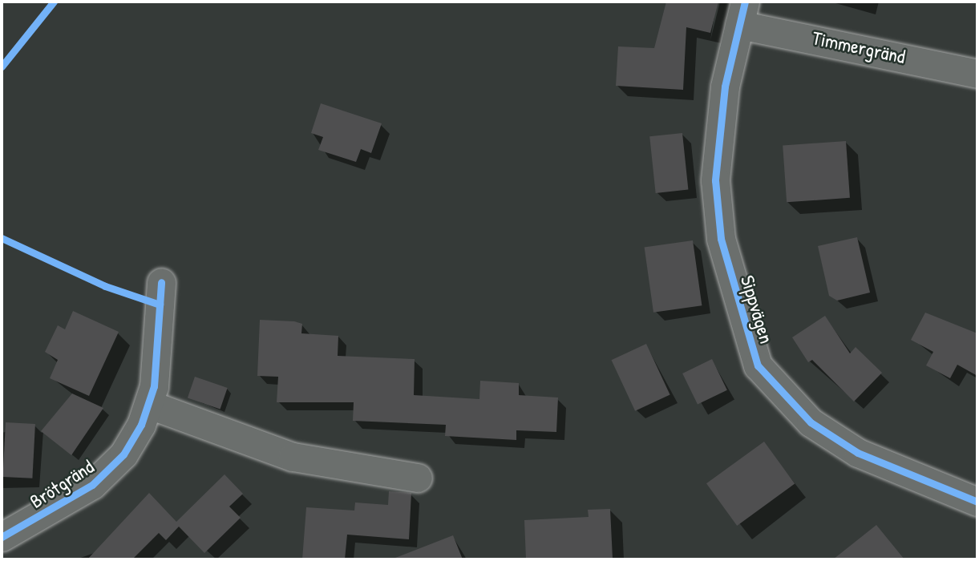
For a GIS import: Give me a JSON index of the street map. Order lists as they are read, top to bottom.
{
  "streets": {
    "street": ["Timmergränd", "Sippvägen", "Brötgränd"]
  },
  "crossings": [
    ["Timmergränd", "Sippvägen"]
  ]
}
